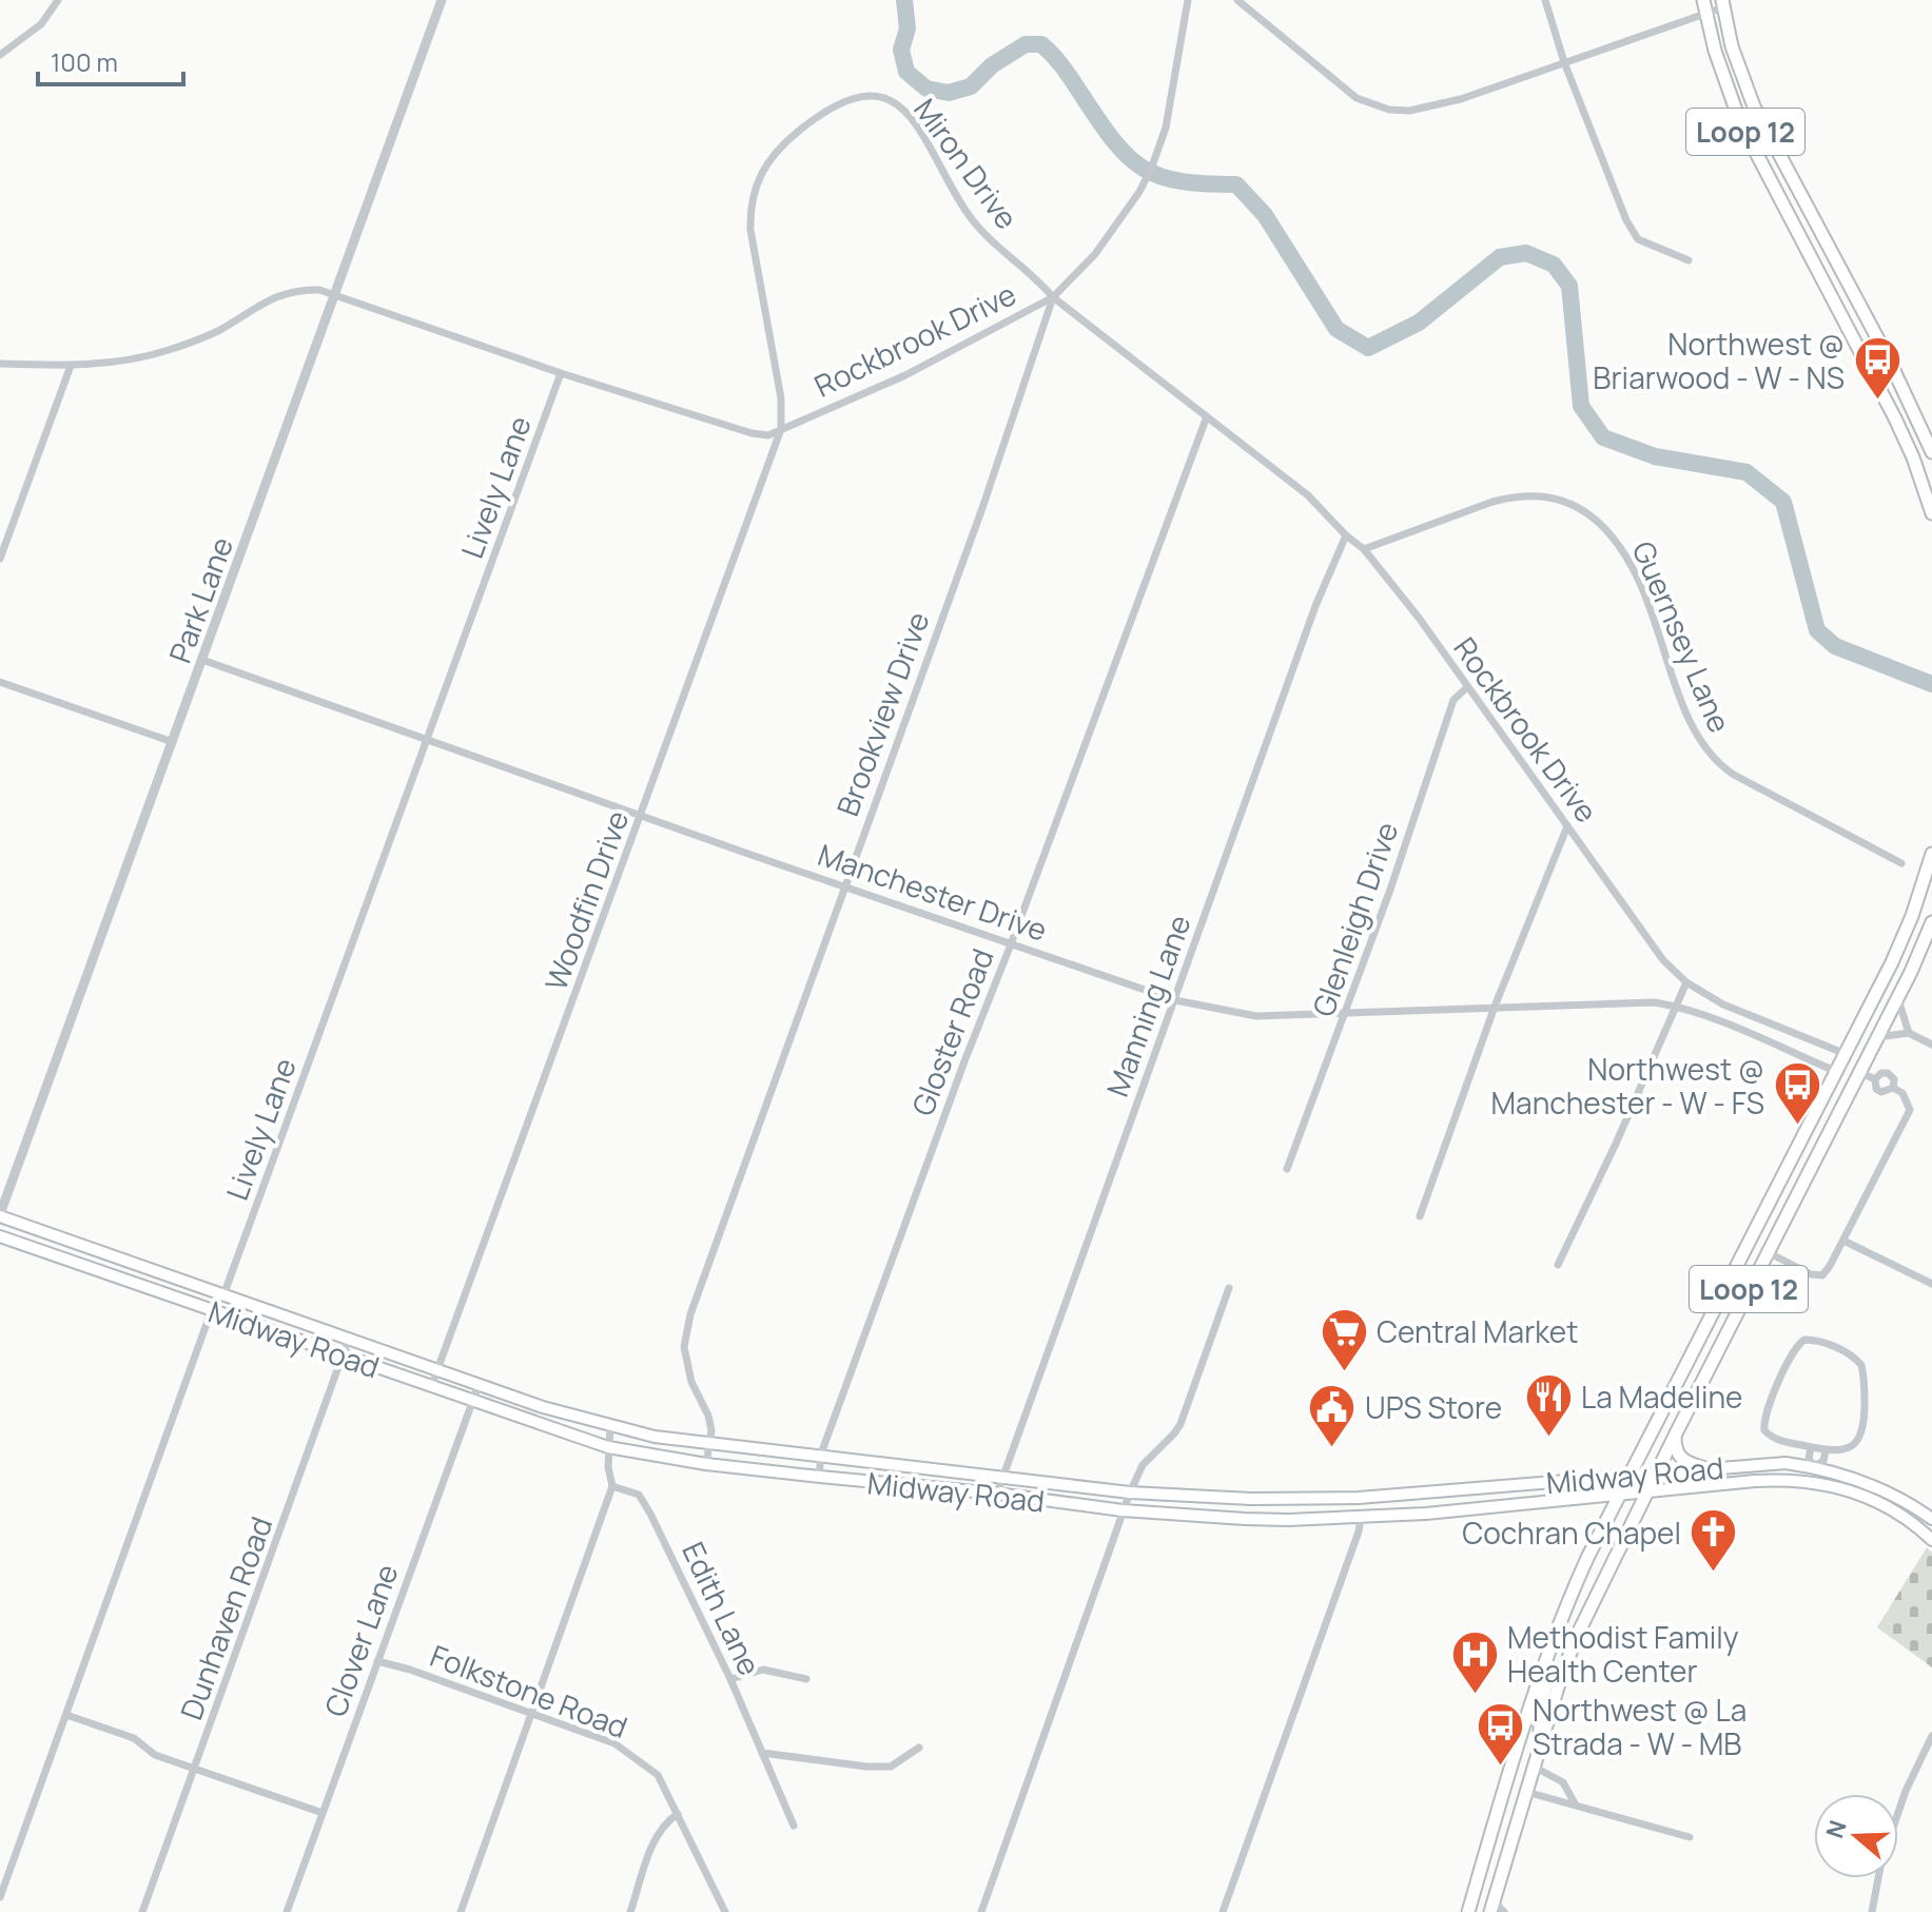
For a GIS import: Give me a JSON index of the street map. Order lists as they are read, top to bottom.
{
  "streets": {
    "main road": ["Loop 12", "Midway Road"],
    "street": [
      "Miron Drive",
      "Rockbrook Drive",
      "Lively Lane",
      "Park Lane",
      "Guernsey Lane",
      "Brookview Drive",
      "Manchester Drive",
      "Woodfin Drive",
      "Glenleigh Drive",
      "Manning Lane",
      "Gloster Road",
      "Edith Lane",
      "Dunhaven Road",
      "Clover Lane",
      "Folkstone Road"
    ]
  },
  "crossings": [
    ["Loop 12", "Rockbrook Drive"],
    ["Loop 12", "Midway Road"],
    ["Miron Drive", "Rockbrook Drive"],
    ["Miron Drive", "Brookview Drive"],
    ["Miron Drive", "Woodfin Drive"],
    ["Rockbrook Drive", "Lively Lane"],
    ["Rockbrook Drive", "Park Lane"],
    ["Rockbrook Drive", "Guernsey Lane"],
    ["Rockbrook Drive", "Brookview Drive"],
    ["Rockbrook Drive", "Woodfin Drive"],
    ["Rockbrook Drive", "Glenleigh Drive"],
    ["Rockbrook Drive", "Manning Lane"],
    ["Rockbrook Drive", "Gloster Road"],
    ["Lively Lane", "Manchester Drive"],
    ["Lively Lane", "Midway Road"],
    ["Park Lane", "Manchester Drive"],
    ["Park Lane", "Midway Road"],
    ["Brookview Drive", "Manchester Drive"],
    ["Brookview Drive", "Midway Road"],
    ["Manchester Drive", "Woodfin Drive"],
    ["Manchester Drive", "Glenleigh Drive"],
    ["Manchester Drive", "Manning Lane"],
    ["Manchester Drive", "Gloster Road"],
    ["Woodfin Drive", "Midway Road"],
    ["Manning Lane", "Midway Road"],
    ["Gloster Road", "Midway Road"],
    ["Midway Road", "Dunhaven Road"],
    ["Midway Road", "Clover Lane"],
    ["Clover Lane", "Folkstone Road"]
  ],
  "places": {
    "bus stop": ["Northwest @ Briarwood - W - NS", "Northwest @ Manchester - W - FS", "Northwest @ La Strada - W - MB"],
    "supermarket": ["Central Market"],
    "restaurant": ["La Madeline"],
    "public building": ["UPS Store"],
    "church": ["Cochran Chapel"],
    "hospital": ["Methodist Family Health Center"]
  },
  "scale_bar": "100 m",
  "north": "left"
}
